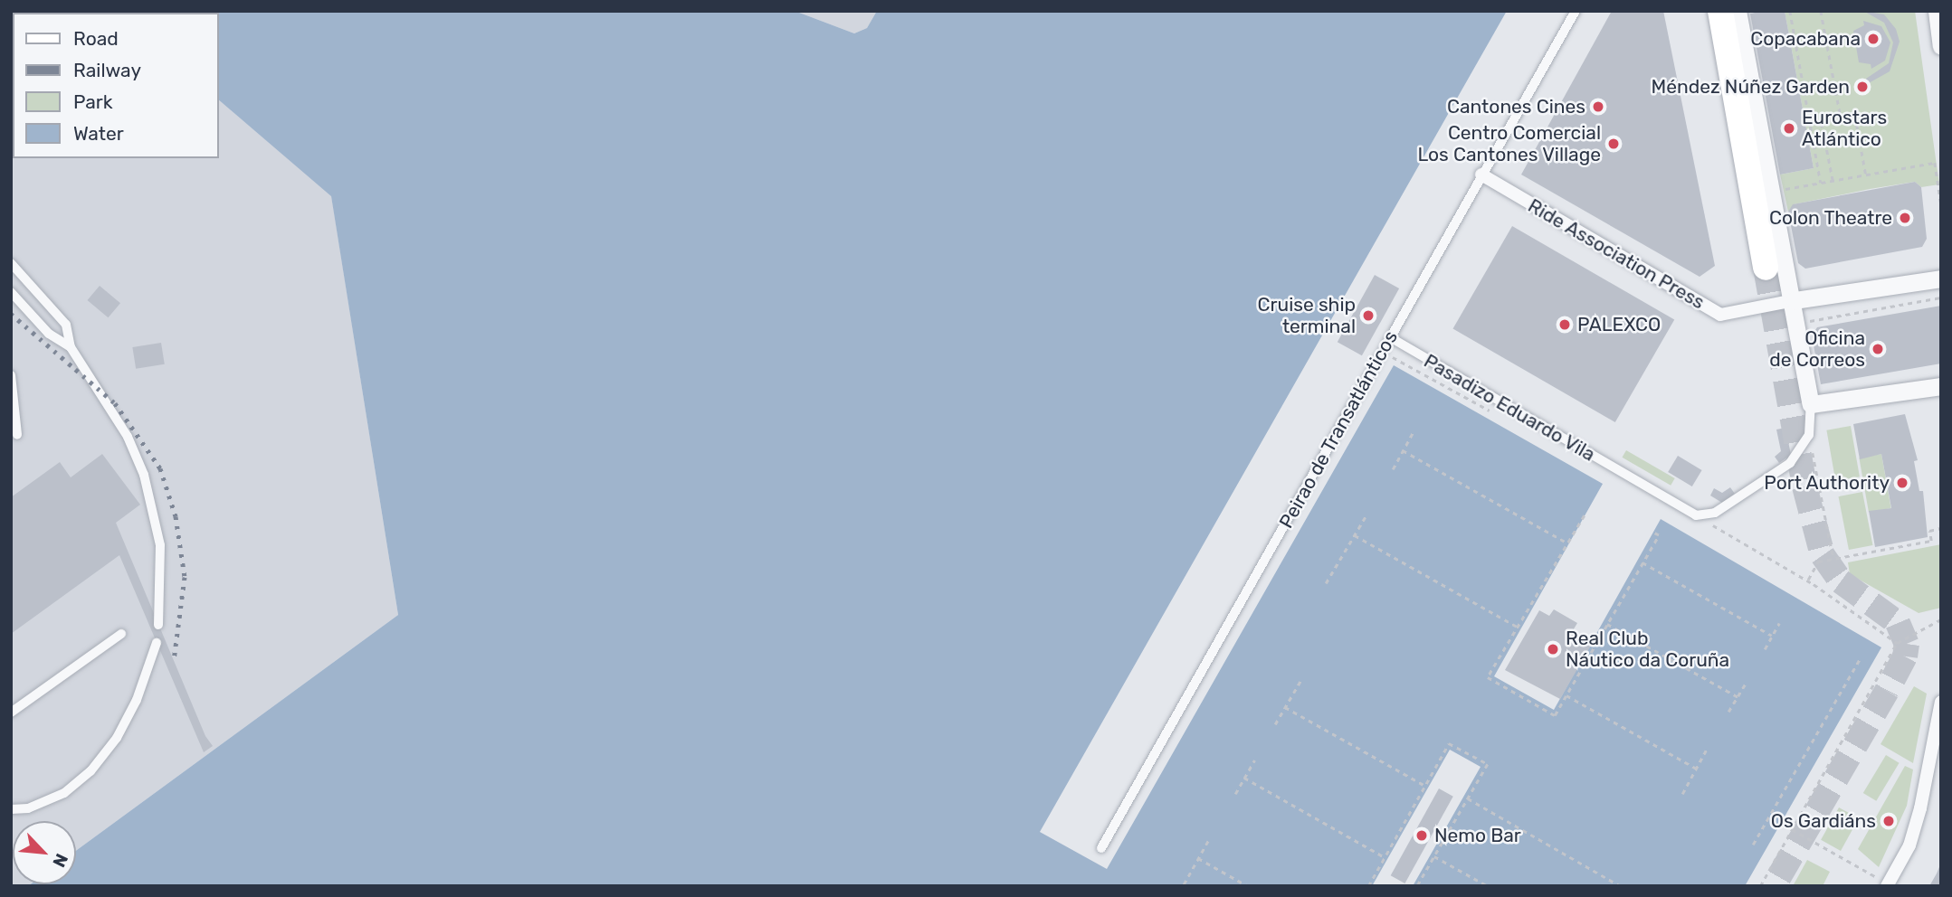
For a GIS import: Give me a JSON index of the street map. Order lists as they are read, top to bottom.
{
  "streets": {
    "street": ["Ride Association Press"],
    "lane": ["Pasadizo Eduardo Vila", "Peirao de Transatlánticos"]
  },
  "crossings": [
    ["Ride Association Press", "Peirao de Transatlánticos"],
    ["Pasadizo Eduardo Vila", "Peirao de Transatlánticos"]
  ],
  "places": [
    "Copacabana",
    "Méndez Núñez Garden",
    "Cantones Cines",
    "Eurostars Atlántico",
    "Centro Comercial Los Cantones Village",
    "Colon Theatre",
    "Cruise ship terminal",
    "PALEXCO",
    "Oficina de Correos",
    "Port Authority",
    "Real Club Náutico da Coruña",
    "Os Gardiáns",
    "Nemo Bar"
  ],
  "legend": [
    "Road",
    "Railway",
    "Park",
    "Water"
  ],
  "north": "bottom right"
}
